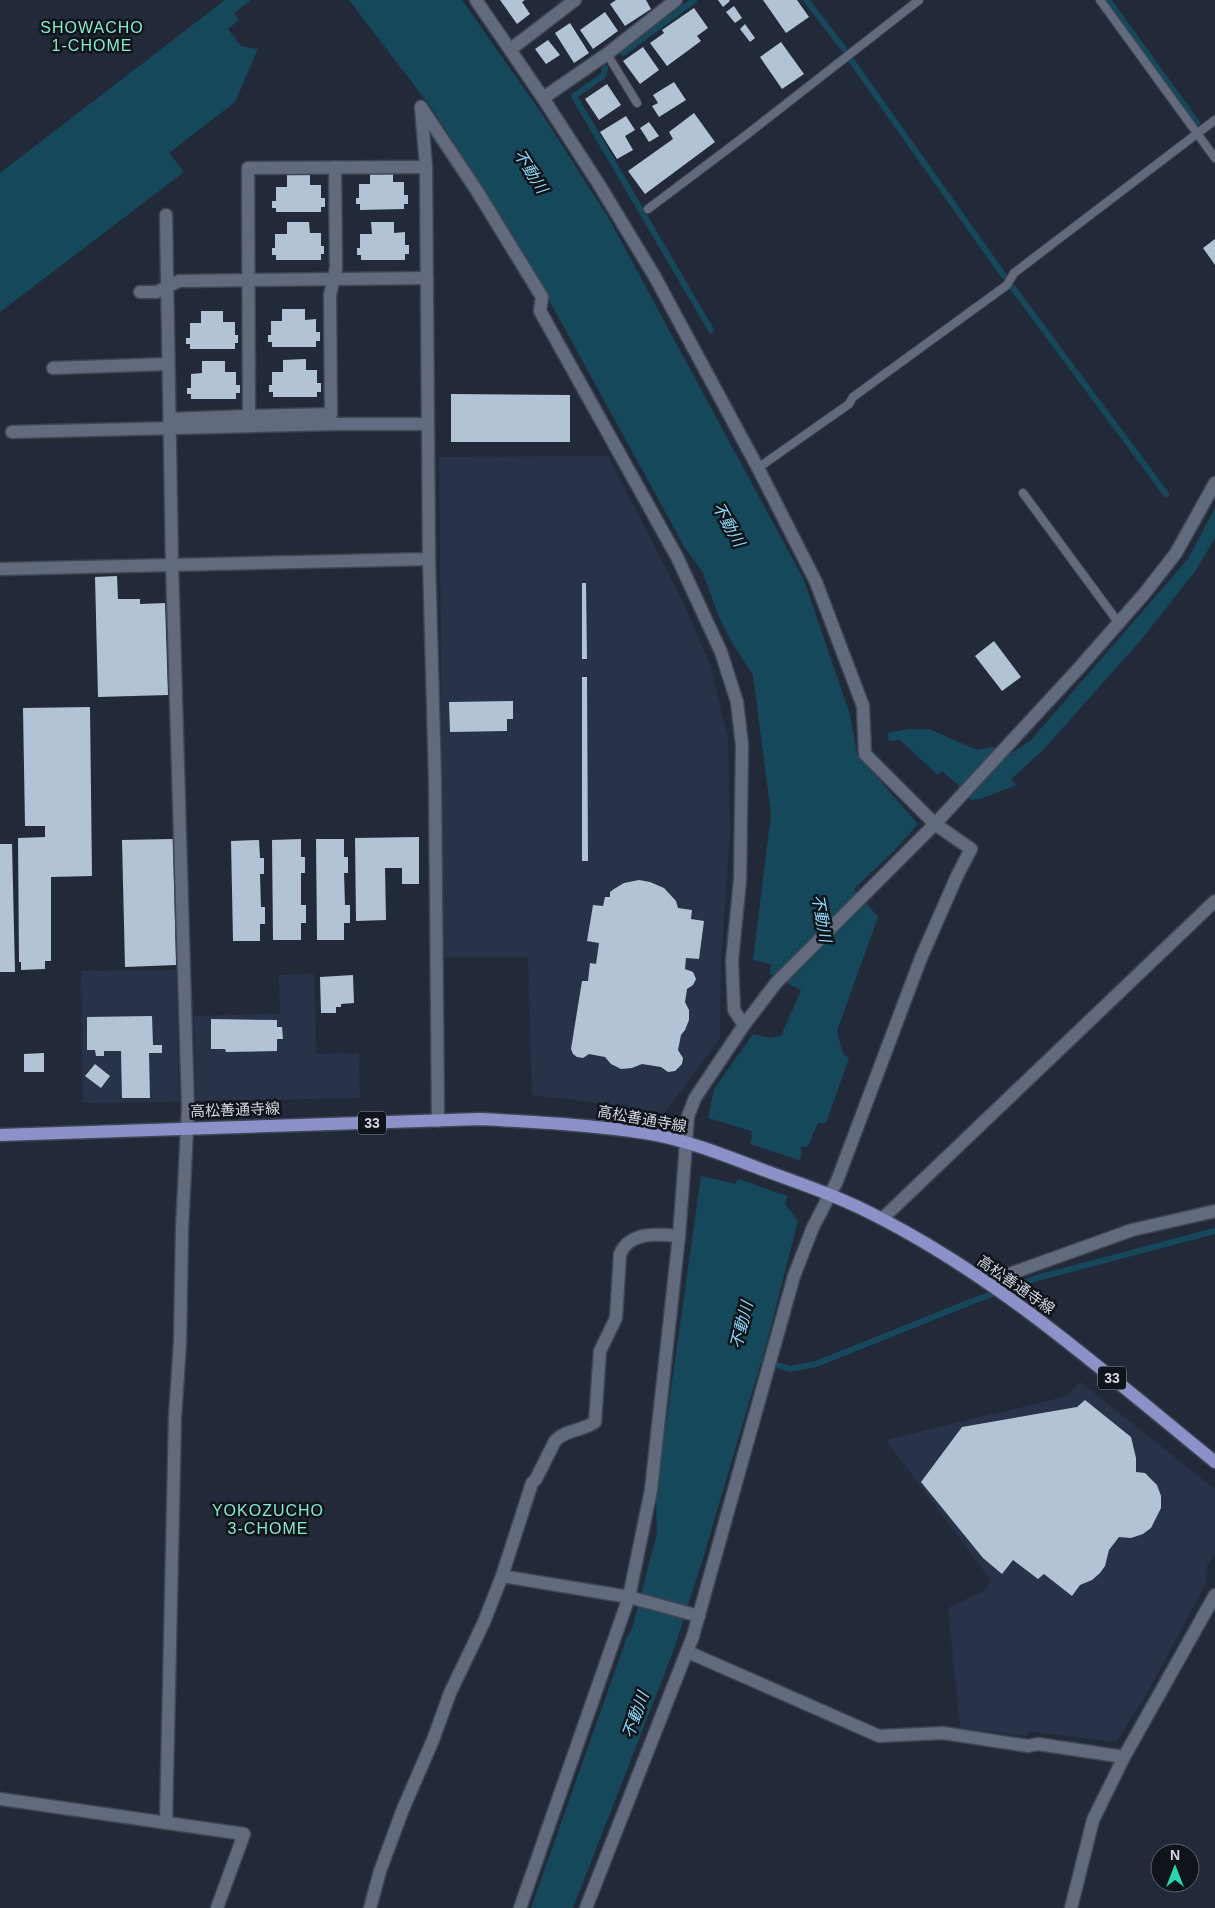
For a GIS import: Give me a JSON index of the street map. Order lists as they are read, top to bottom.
{
  "streets": {
    "main road": ["高松善通寺線", "33"]
  },
  "districts": ["SHOWACHO 1-CHOME", "YOKOZUCHO 3-CHOME"],
  "water": ["不動川"],
  "north": "top"
}
